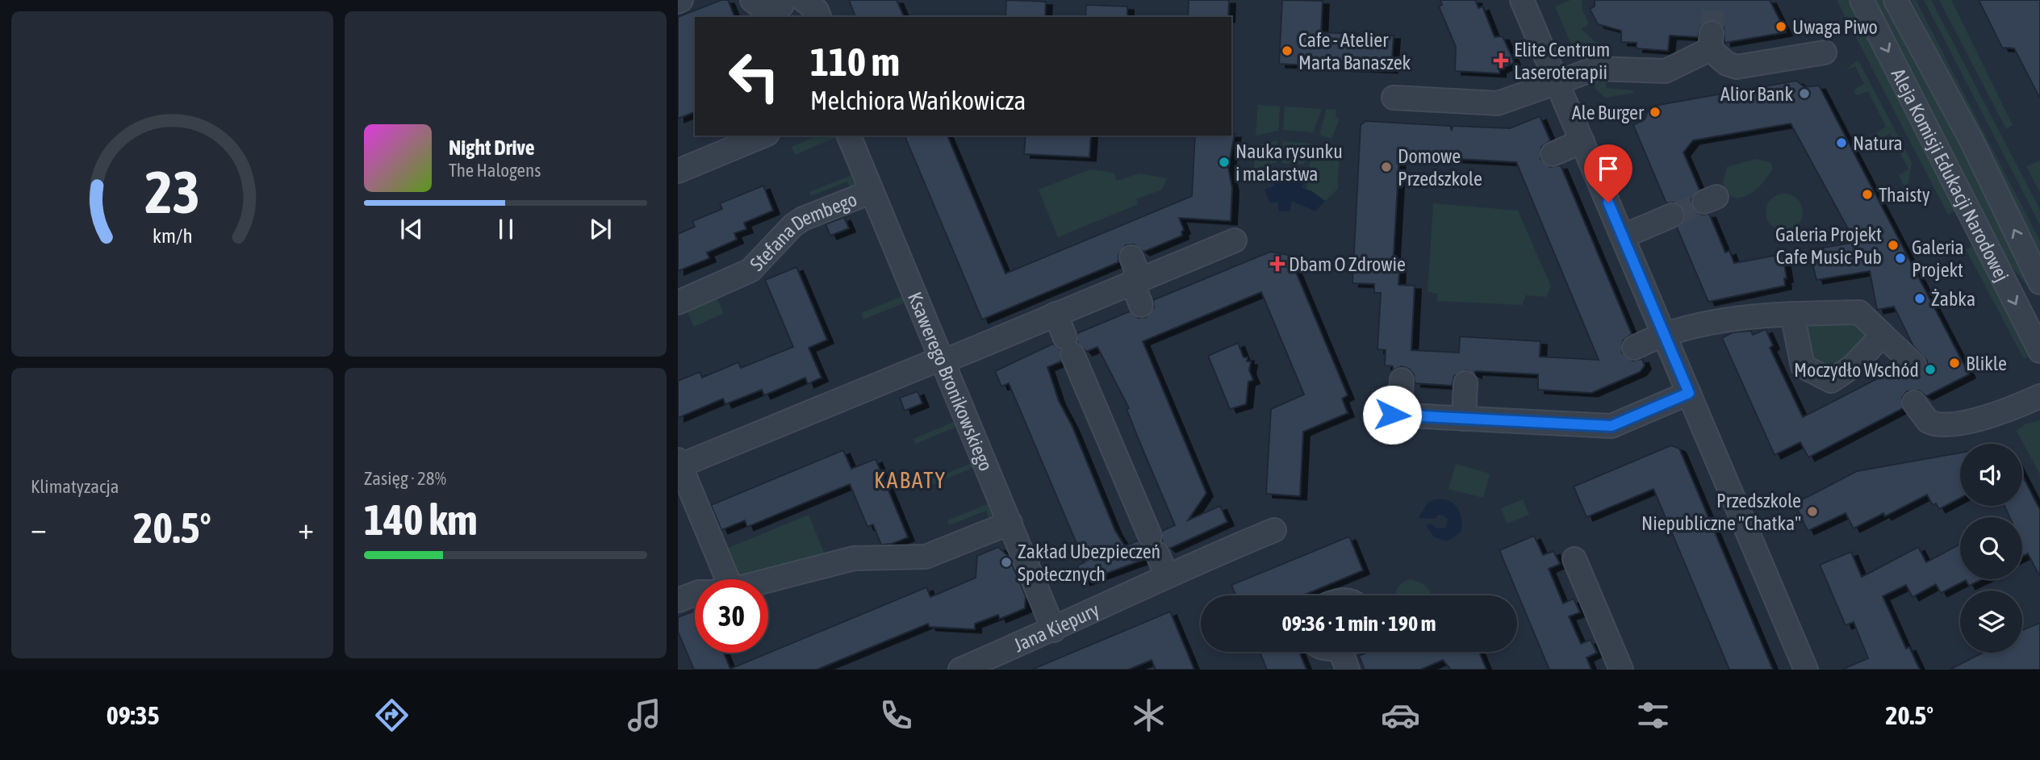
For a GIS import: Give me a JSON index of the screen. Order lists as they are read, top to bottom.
{
  "streets": {
    "street": [
      "Aleja Komisji Edukacji Narodowej",
      "Stefana Dembego",
      "Ksawerego Bronikowskiego",
      "Jana Kiepury"
    ]
  },
  "crossings": [
    ["Stefana Dembego", "Ksawerego Bronikowskiego"],
    ["Ksawerego Bronikowskiego", "Jana Kiepury"]
  ],
  "districts": ["KABATY"],
  "places": {
    "other": [
      "Uwaga Piwo",
      "Cafe - Atelier Marta Banaszek",
      "Alior Bank",
      "Ale Burger",
      "Natura",
      "Nauka rysunku i malarstwa",
      "Domowe Przedszkole",
      "Thaisty",
      "Galeria Projekt Cafe Music Pub",
      "Galeria Projekt",
      "Żabka",
      "Blikle",
      "Moczydło Wschód",
      "Przedszkole Niepubliczne \"Chatka\"",
      "Zakład Ubezpieczeń Społecznych"
    ],
    "health": ["Elite Centrum Laseroterapii", "Dbam O Zdrowie"]
  },
  "page": {
    "turn": ["110 m", "Melchiora Wańkowicza"],
    "song": ["Night Drive", "The Halogens"],
    "tile": [
      "Klimatyzacja",
      ["Zasięg · 28%", "140 km"]
    ],
    "heat": ["−", "20.5°", "+"],
    "limit": "30",
    "trip": "09:36 · 1 min · 190 m",
    "tabs": ["09:35", "20.5°"],
    "gauge": ["23", "km/h"]
  }
}
